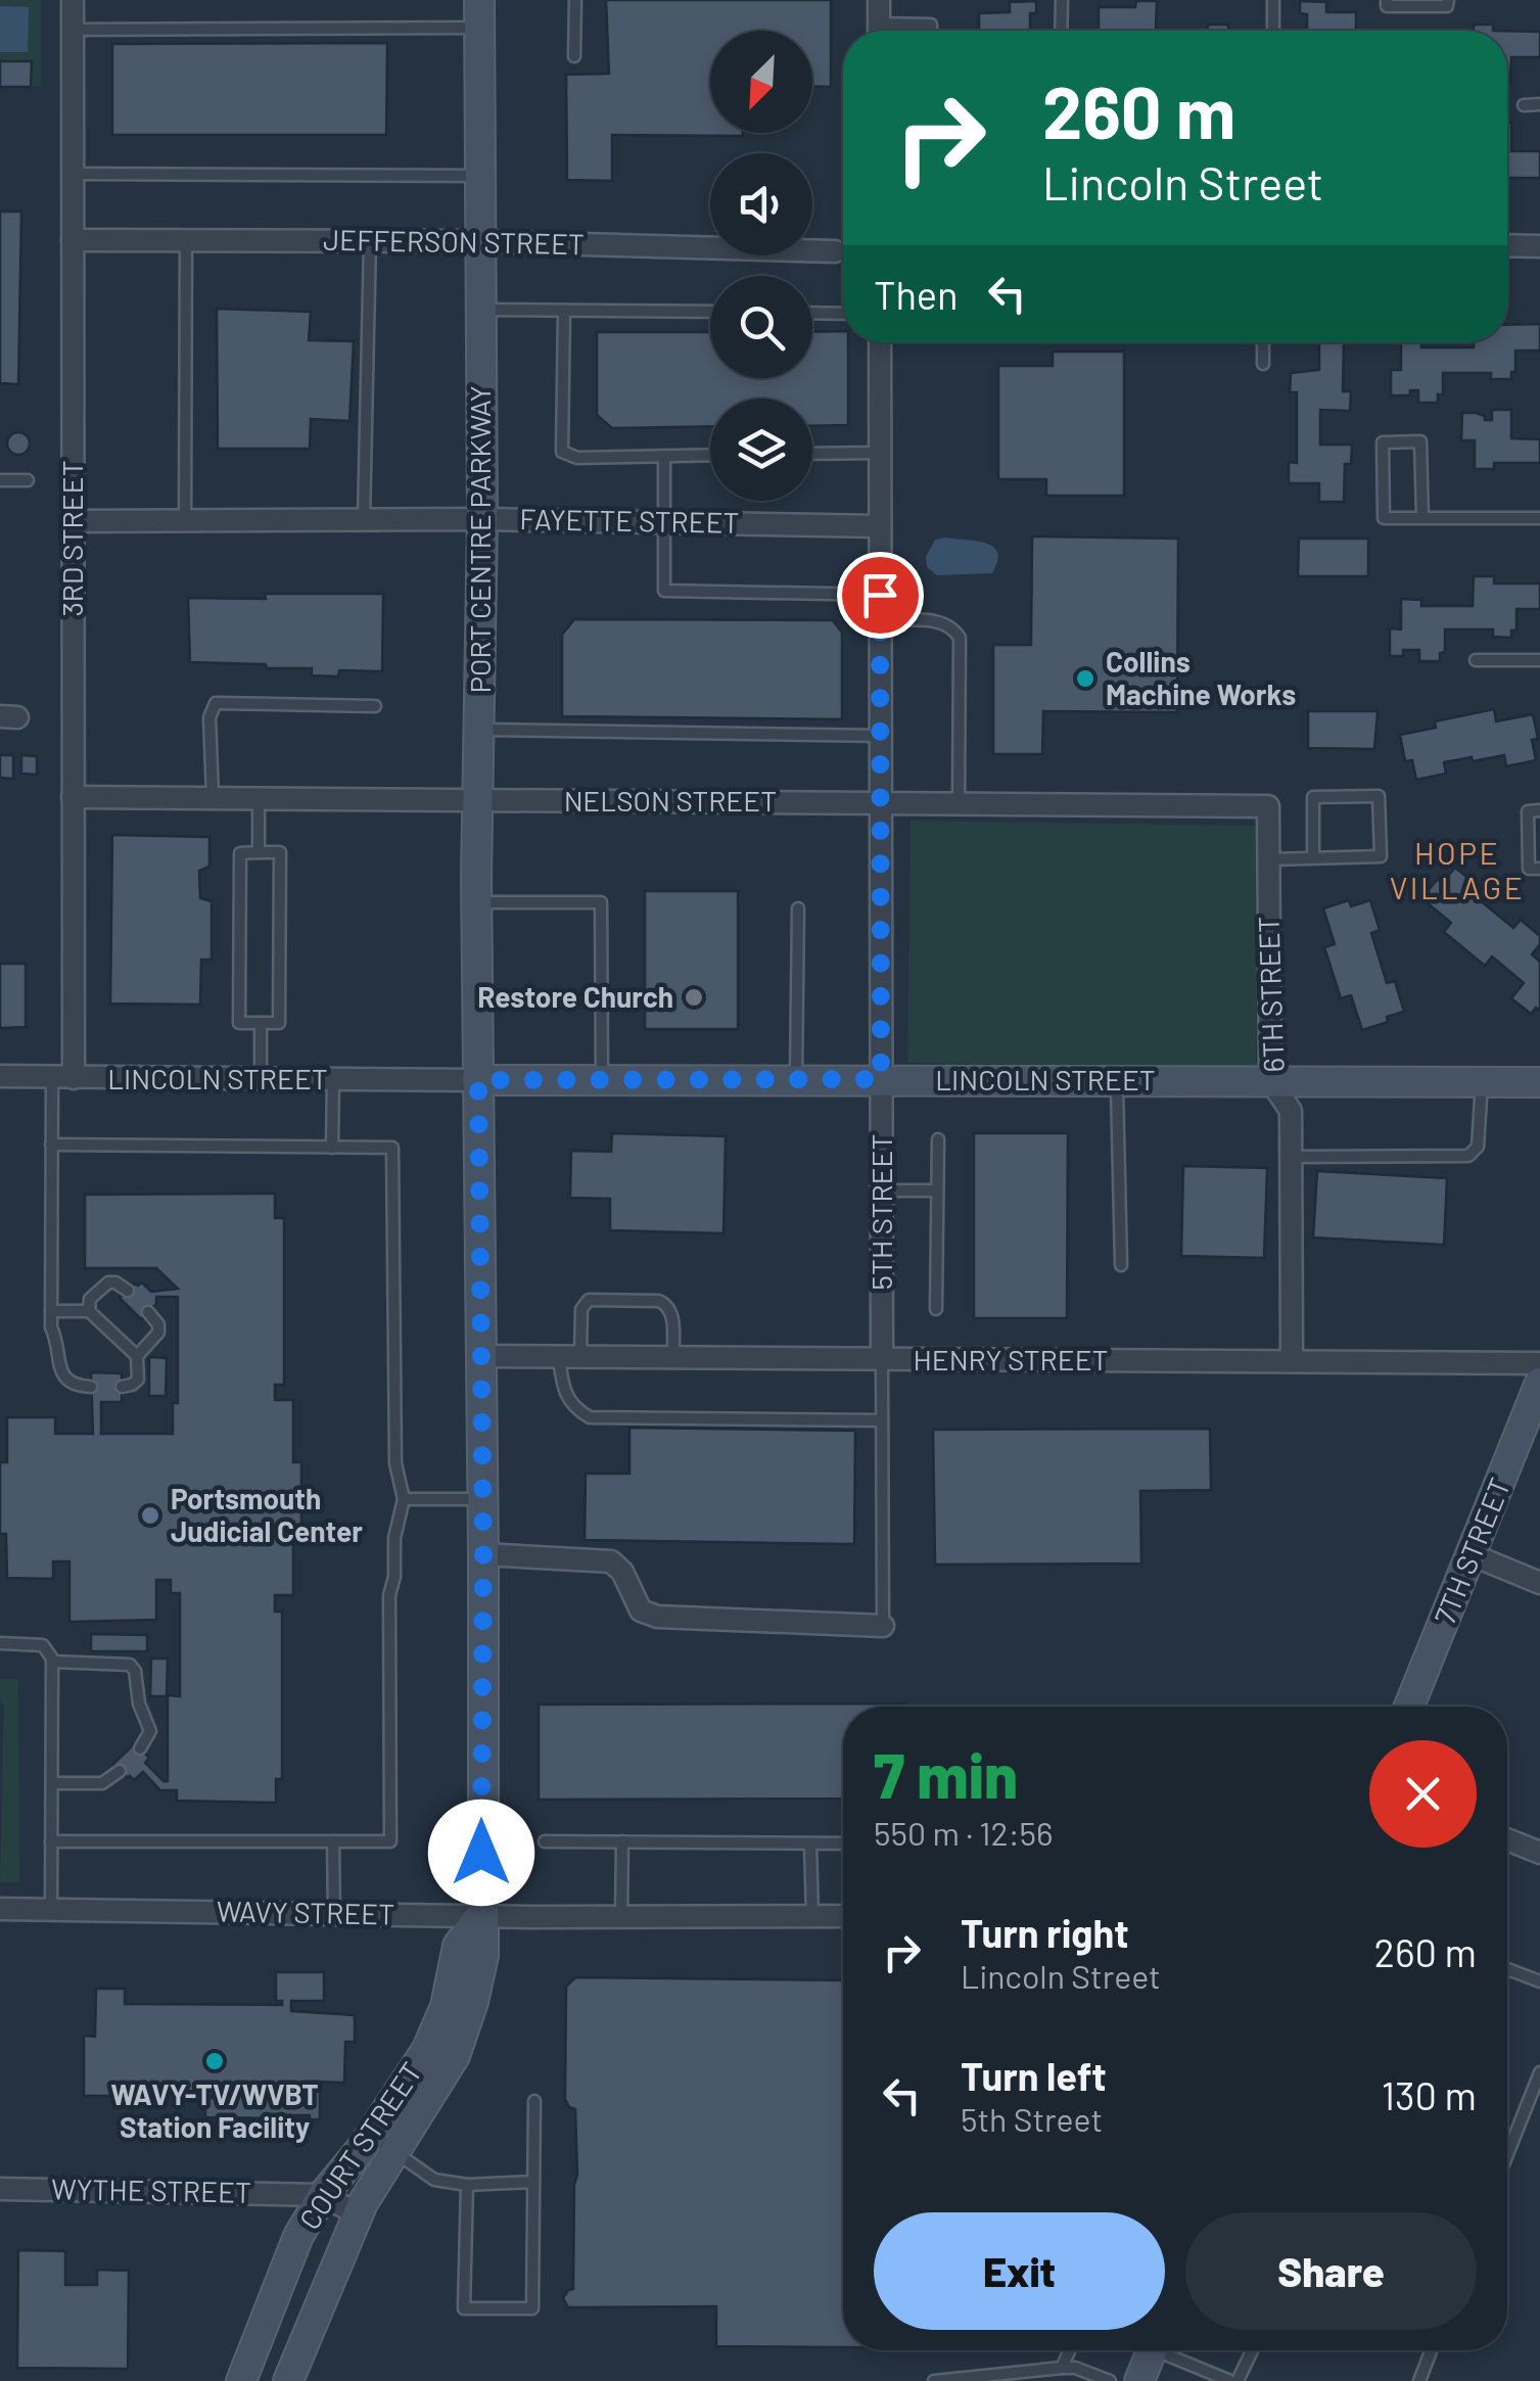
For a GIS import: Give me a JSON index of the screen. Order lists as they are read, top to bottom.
{
  "streets": {
    "main road": [
      "PORT CENTRE PARKWAY",
      "LINCOLN STREET",
      "7TH STREET",
      "COURT STREET"
    ],
    "street": [
      "JEFFERSON STREET",
      "FAYETTE STREET",
      "3RD STREET",
      "NELSON STREET",
      "6TH STREET",
      "5TH STREET",
      "HENRY STREET",
      "WAVY STREET",
      "WYTHE STREET"
    ]
  },
  "crossings": [
    ["JEFFERSON STREET", "3RD STREET"],
    ["JEFFERSON STREET", "PORT CENTRE PARKWAY"],
    ["FAYETTE STREET", "3RD STREET"],
    ["FAYETTE STREET", "PORT CENTRE PARKWAY"],
    ["FAYETTE STREET", "5TH STREET"],
    ["3RD STREET", "NELSON STREET"],
    ["3RD STREET", "LINCOLN STREET"],
    ["PORT CENTRE PARKWAY", "NELSON STREET"],
    ["PORT CENTRE PARKWAY", "LINCOLN STREET"],
    ["PORT CENTRE PARKWAY", "COURT STREET"],
    ["NELSON STREET", "6TH STREET"],
    ["NELSON STREET", "5TH STREET"],
    ["6TH STREET", "LINCOLN STREET"],
    ["6TH STREET", "HENRY STREET"],
    ["LINCOLN STREET", "5TH STREET"],
    ["LINCOLN STREET", "COURT STREET"],
    ["5TH STREET", "HENRY STREET"],
    ["HENRY STREET", "COURT STREET"],
    ["WAVY STREET", "COURT STREET"],
    ["COURT STREET", "WYTHE STREET"]
  ],
  "districts": ["HOPE VILLAGE"],
  "places": [
    "Collins Machine Works",
    "Restore Church",
    "Portsmouth Judicial Center",
    "WAVY-TV/WVBT Station Facility"
  ],
  "north": "bottom left",
  "page": {
    "turn": ["260 m", "Lincoln Street"],
    "then": "Then",
    "heading": ["7 min", "550 m · 12:56"],
    "list": [
      {
        "name": "Turn right",
        "note": "Lincoln Street",
        "value": "260 m"
      },
      {
        "name": "Turn left",
        "note": "5th Street",
        "value": "130 m"
      }
    ],
    "buttons": ["Exit", "Share"]
  }
}
